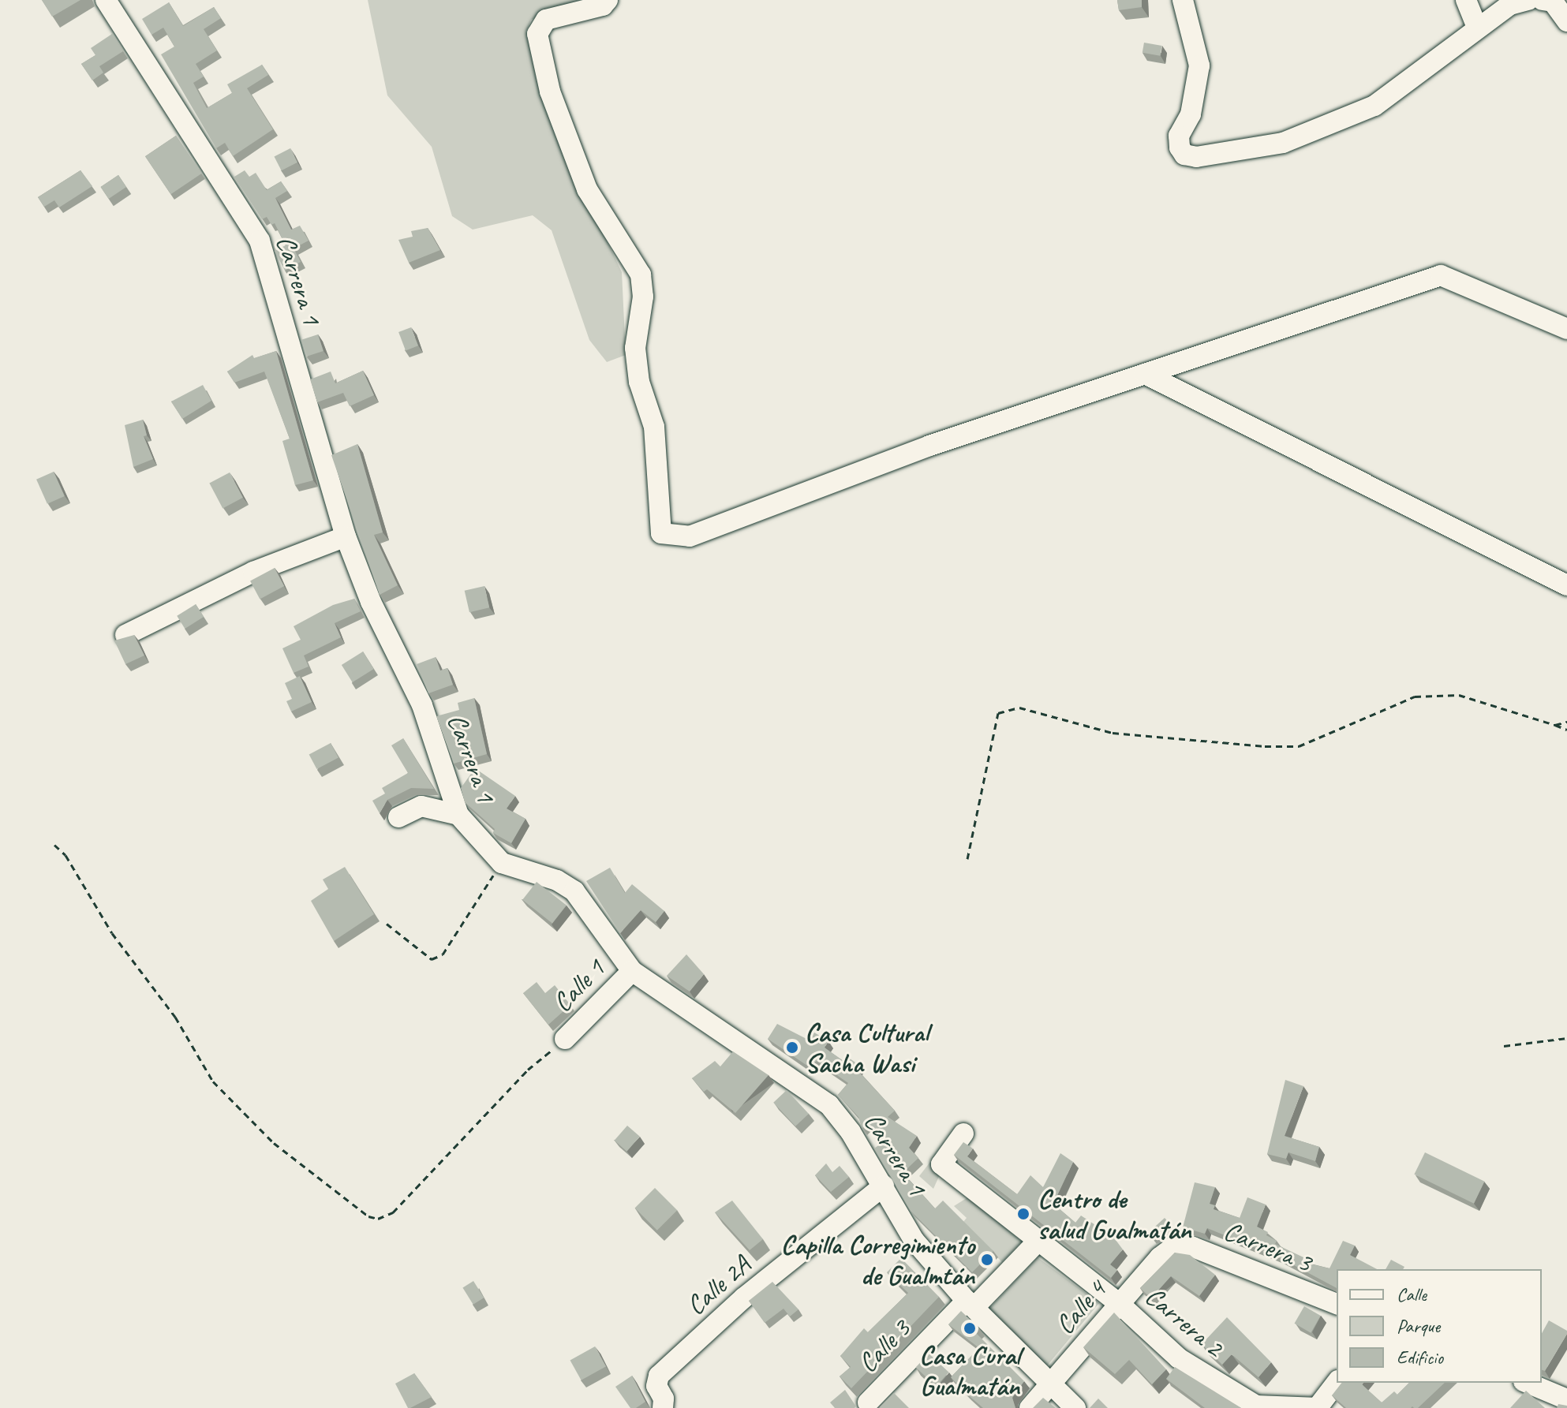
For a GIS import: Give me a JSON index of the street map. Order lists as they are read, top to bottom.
{
  "streets": {
    "street": [
      "Carrera 1",
      "Calle 1",
      "Carrera 3",
      "Calle 2A",
      "Calle 4",
      "Carrera 2",
      "Calle 3"
    ]
  },
  "crossings": [
    ["Carrera 1", "Calle 1"],
    ["Carrera 1", "Calle 2A"],
    ["Carrera 1", "Calle 4"],
    ["Carrera 1", "Calle 3"],
    ["Carrera 3", "Calle 4"],
    ["Calle 4", "Carrera 2"],
    ["Carrera 2", "Calle 3"]
  ],
  "places": [
    "Casa Cultural Sacha Wasi",
    "Centro de salud Gualmatán",
    "Capilla Corregimiento de Gualmtán",
    "Casa Cural Gualmatán"
  ],
  "legend": ["Calle", "Parque", "Edificio"]
}
